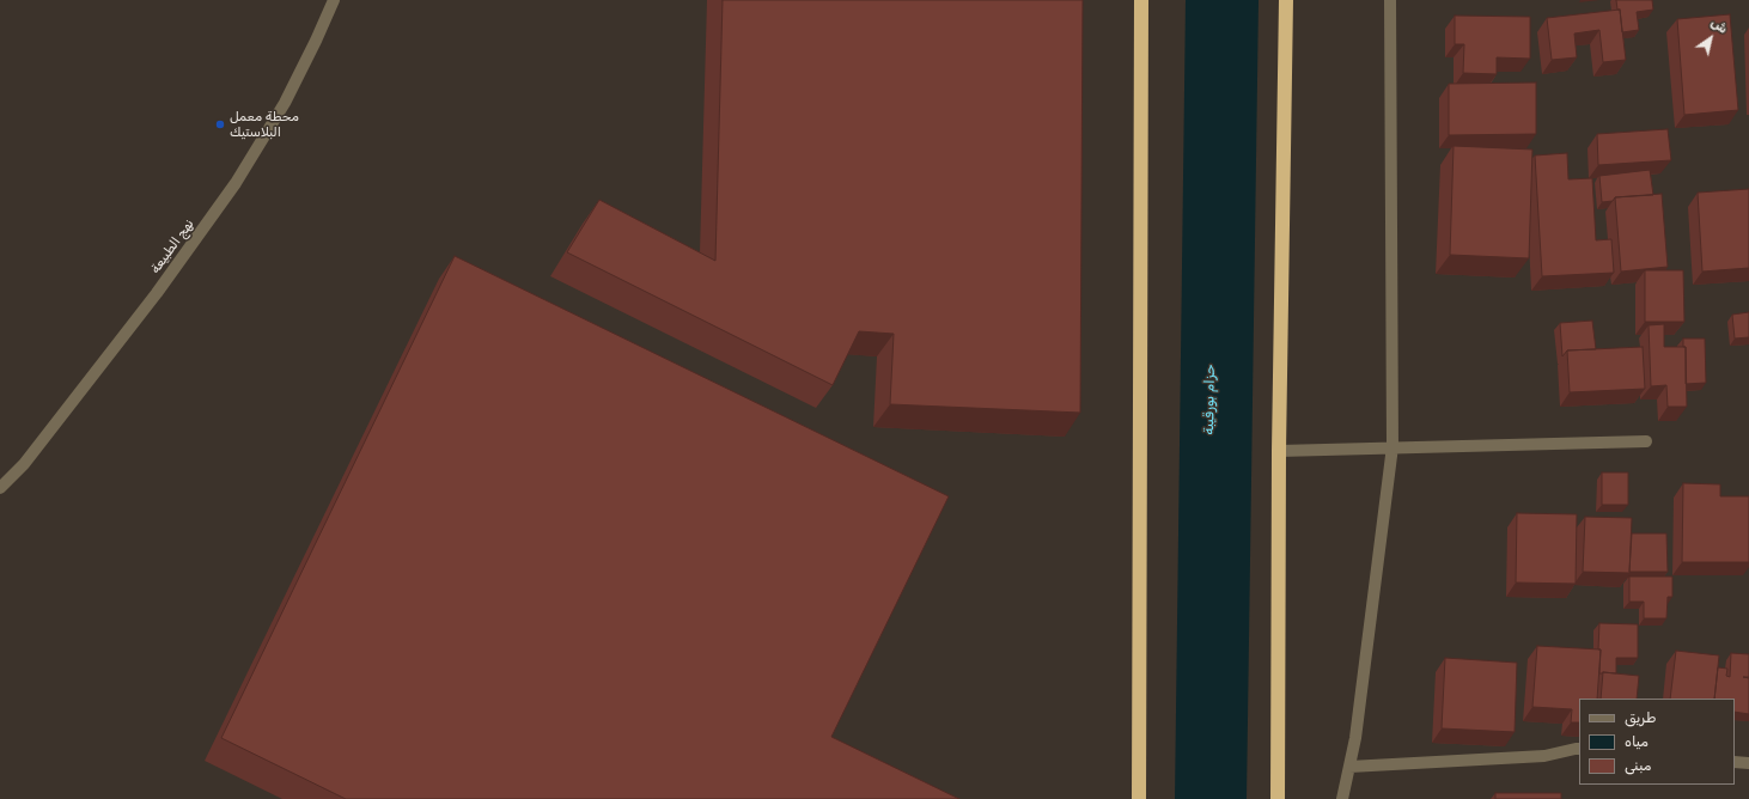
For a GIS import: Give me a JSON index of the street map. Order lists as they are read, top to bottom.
{
  "streets": {
    "street": ["نهج الطبيعة"]
  },
  "water": ["حزام بورقيبة"],
  "places": ["محطة معمل البلاستيك"],
  "legend": ["طريق", "مياه", "مبنى"],
  "north": "top right"
}
